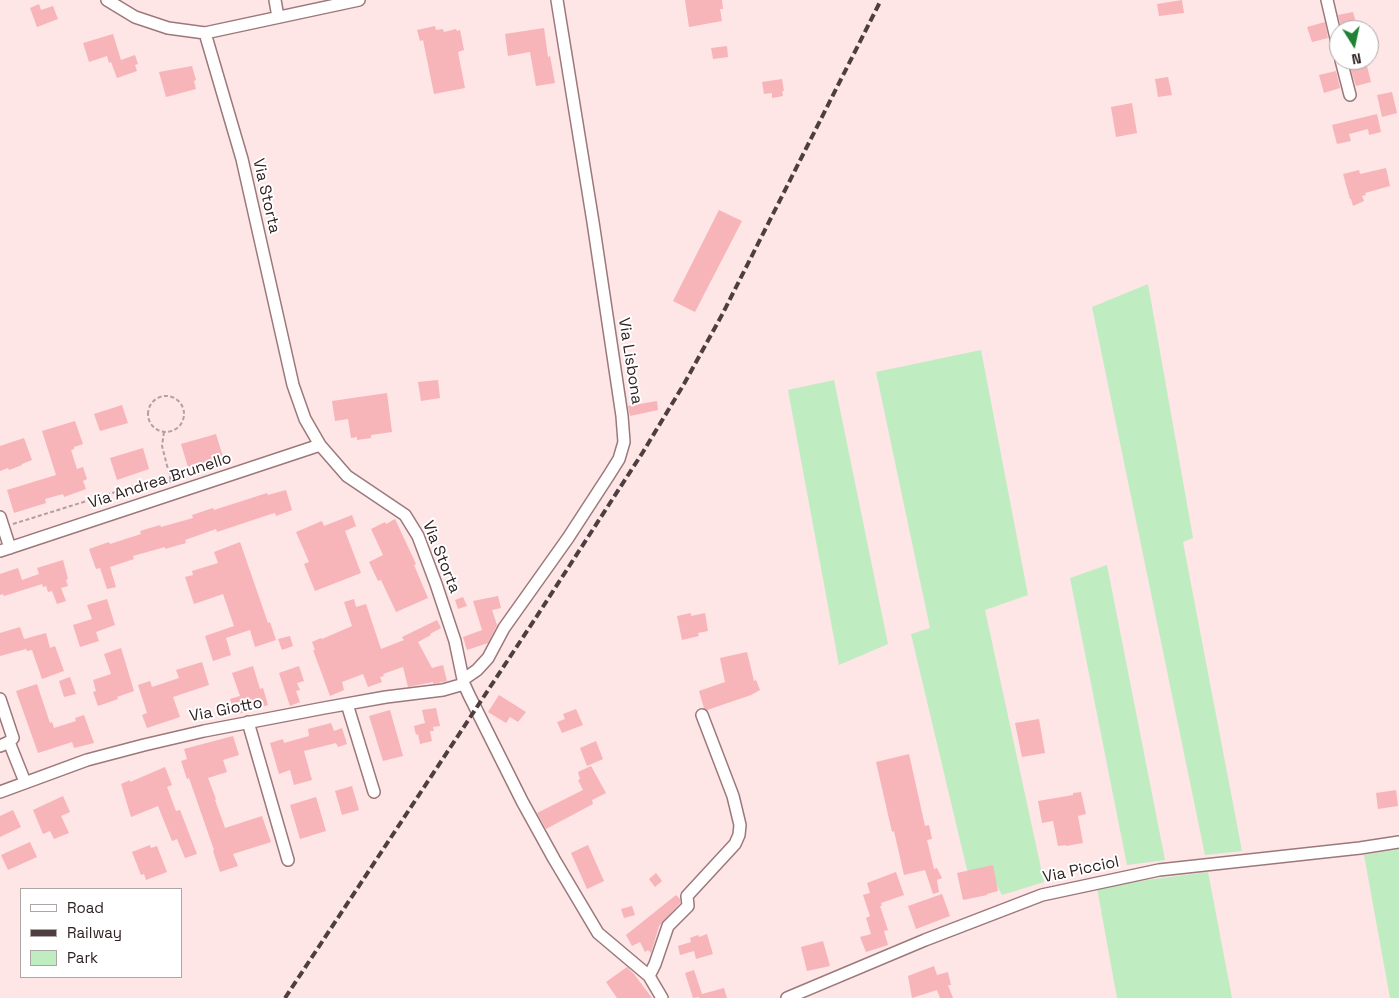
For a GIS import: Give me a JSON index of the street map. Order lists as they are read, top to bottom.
{
  "streets": {
    "street": [
      "Via Storta",
      "Via Lisbona",
      "Via Andrea Brunello",
      "Via Giotto",
      "Via Picciol"
    ]
  },
  "crossings": [
    ["Via Storta", "Via Lisbona"],
    ["Via Storta", "Via Andrea Brunello"],
    ["Via Storta", "Via Giotto"],
    ["Via Lisbona", "Via Giotto"]
  ],
  "legend": ["Road", "Railway", "Park"],
  "north": "bottom"
}
